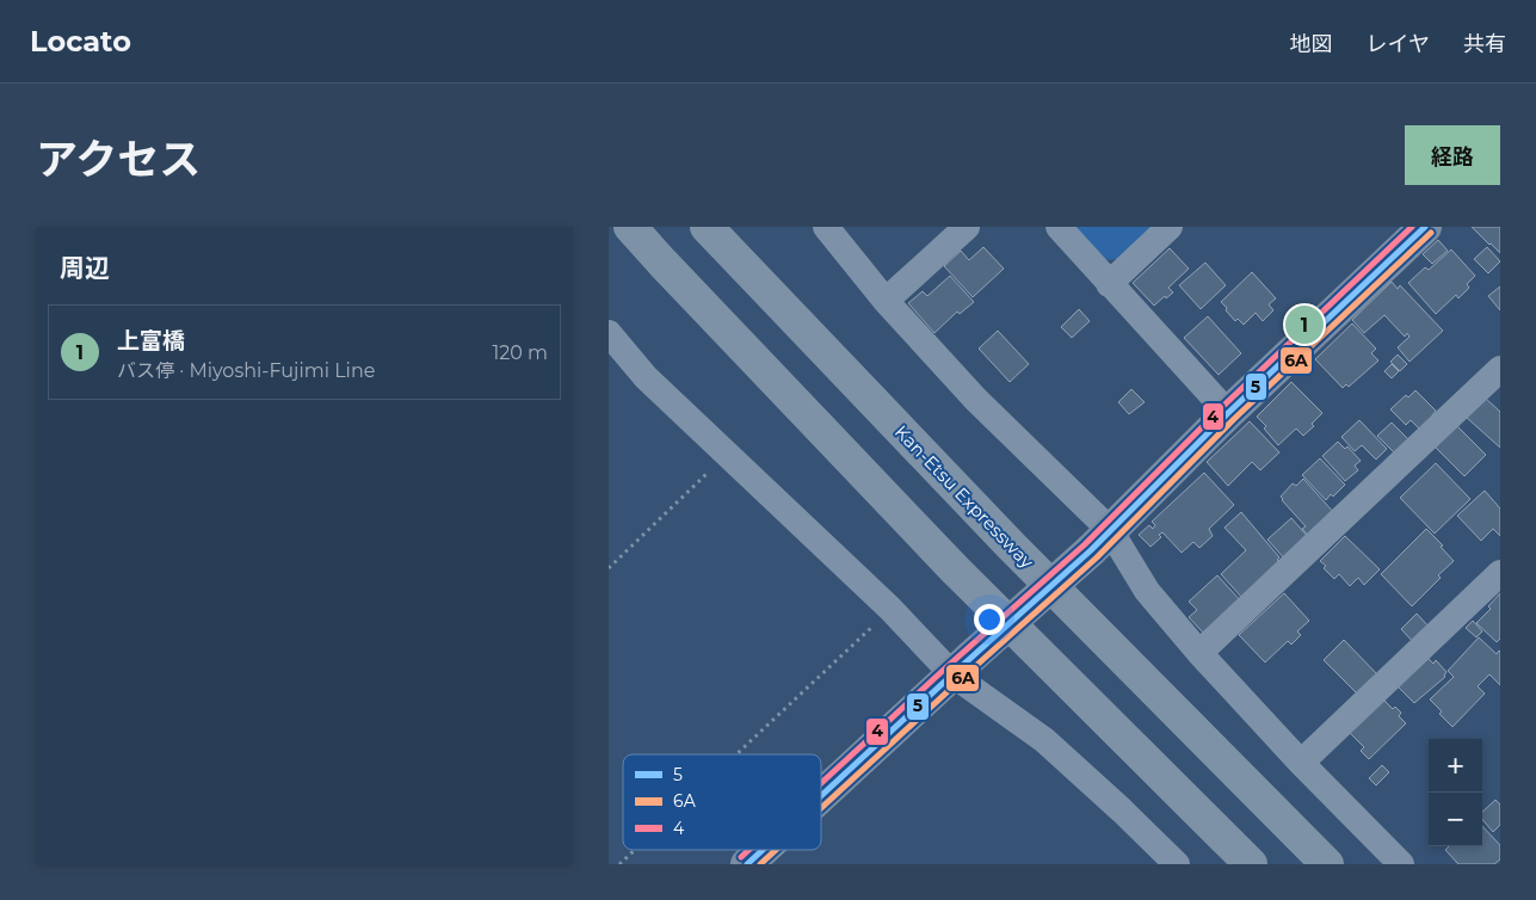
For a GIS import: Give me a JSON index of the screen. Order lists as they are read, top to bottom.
{
  "streets": {
    "highway": ["Kan-Etsu Expressway"]
  },
  "lines": ["transit line 5", "transit line 4", "transit line 6A"],
  "legend": ["5", "6A", "4"],
  "page": {
    "header": "Locato",
    "nav": ["地図", "レイヤ", "共有"],
    "title": "アクセス",
    "buttons": "経路",
    "heading": "周辺",
    "pins": "1",
    "list": [
      {
        "mark": "1",
        "name": "上富橋",
        "note": "バス停 · Miyoshi-Fujimi Line",
        "value": "120 m"
      }
    ],
    "map_buttons": ["+", "−"]
  }
}
